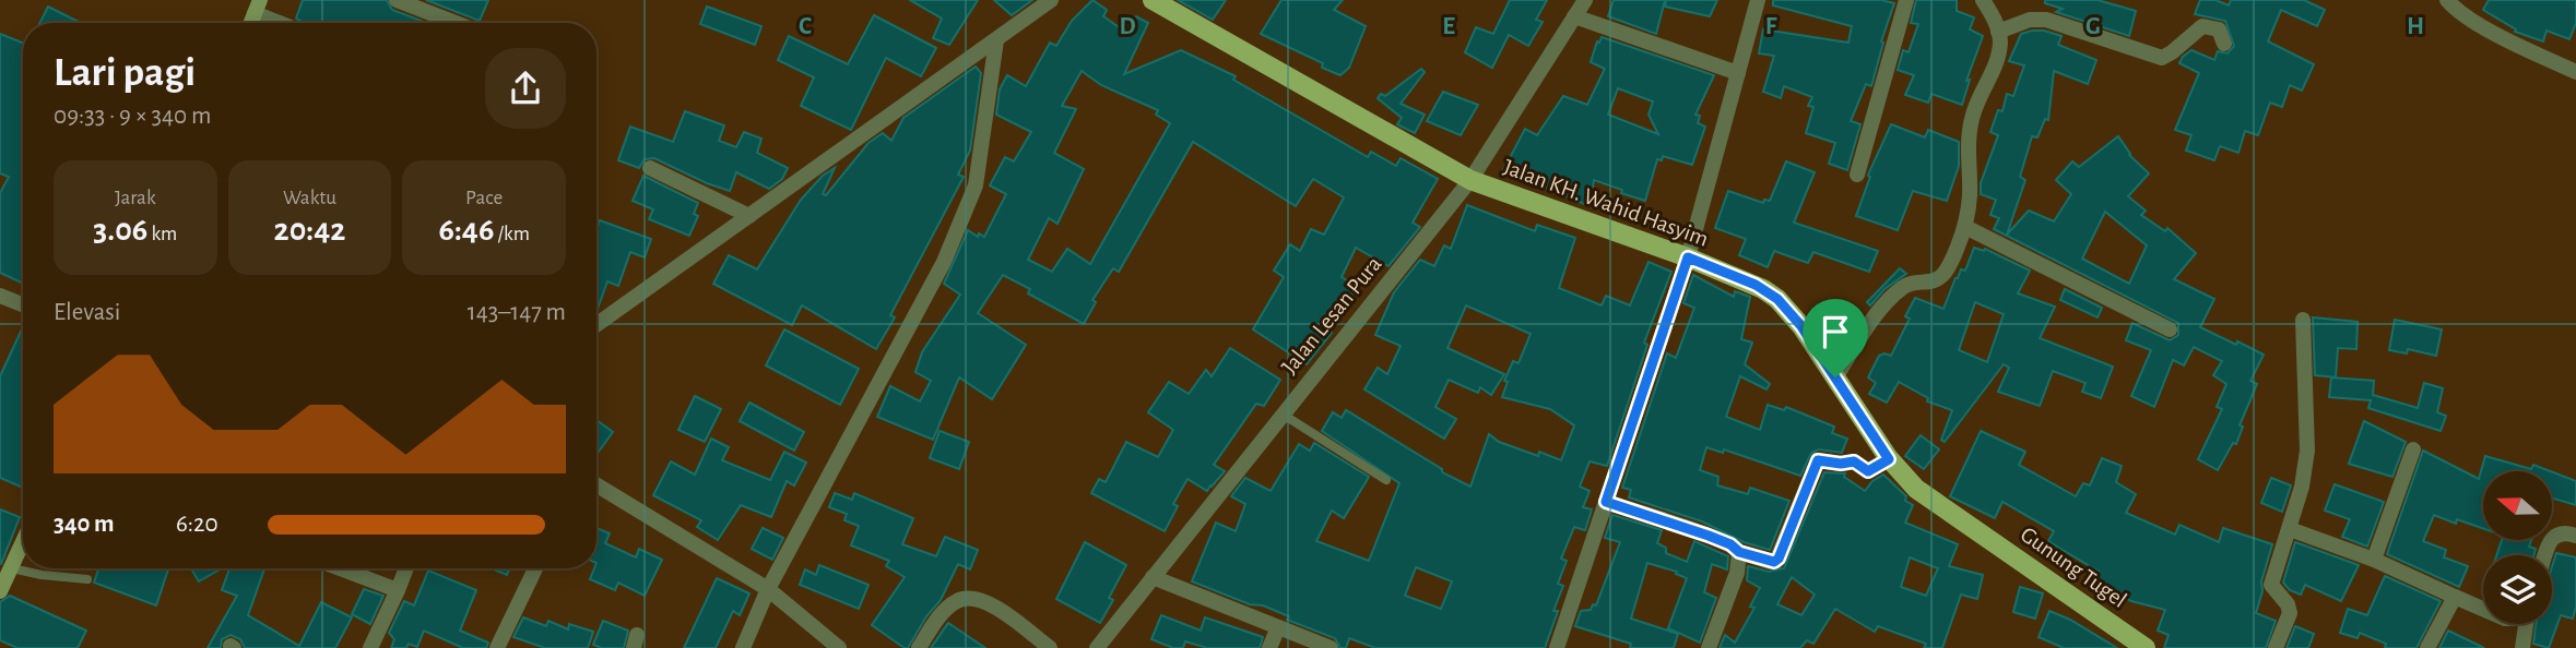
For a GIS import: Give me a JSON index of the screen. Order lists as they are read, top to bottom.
{
  "streets": {
    "main road": ["Jalan KH. Wahid Hasyim", "Gunung Tugel"],
    "street": ["Jalan Lesan Pura"]
  },
  "crossings": [
    ["Jalan KH. Wahid Hasyim", "Jalan Lesan Pura"],
    ["Jalan KH. Wahid Hasyim", "Gunung Tugel"]
  ],
  "north": "left",
  "page": {
    "heading": ["Lari pagi", "09:33 · 9 × 340 m"],
    "stats": [
      ["Jarak", "3.06 km"],
      ["Waktu", "20:42"],
      ["Pace", "6:46 /km"]
    ],
    "chart": ["Elevasi", "143–147 m"],
    "list": [
      {
        "name": "340 m",
        "note": "6:20"
      }
    ]
  },
  "grid": {
    "columns": [
      "C",
      "D",
      "E",
      "F",
      "G",
      "H"
    ]
  }
}
